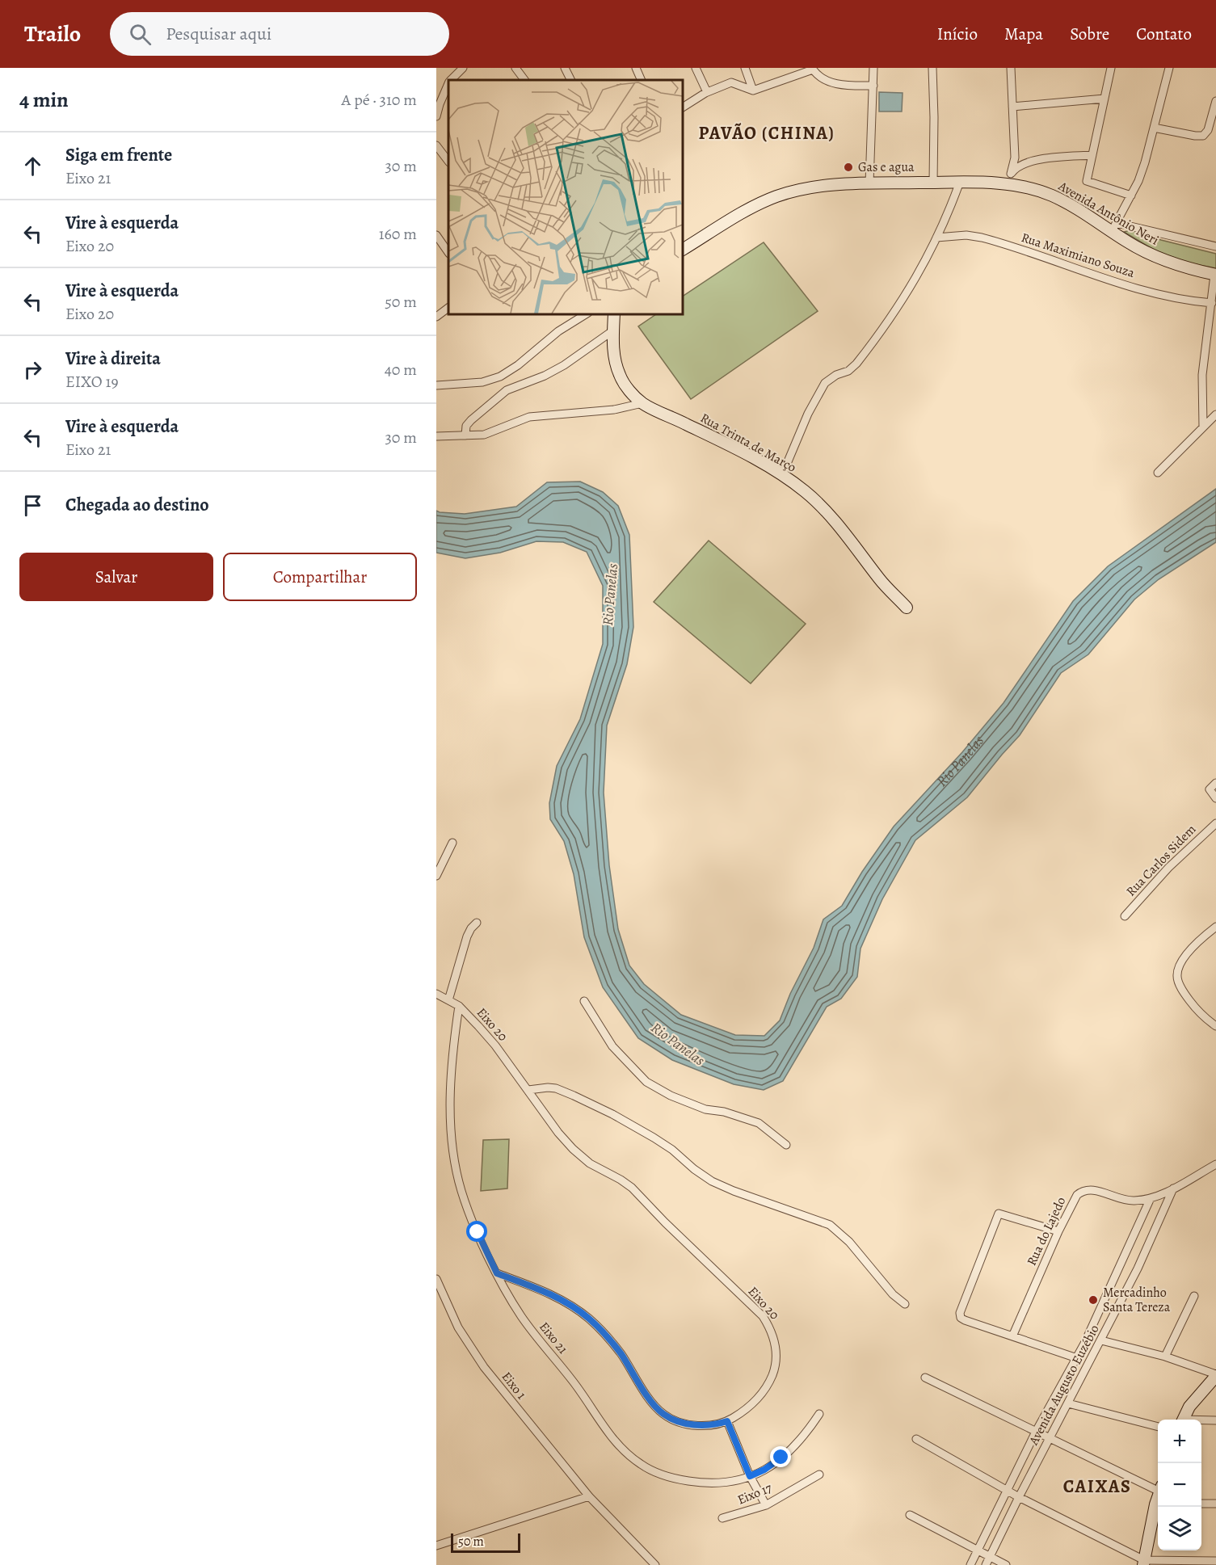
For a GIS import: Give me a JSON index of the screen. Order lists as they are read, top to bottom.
{
  "streets": {
    "street": [
      "Avenida Antônio Neri",
      "Rua Maximiano Souza",
      "Rua Trinta de Março",
      "Rua Carlos Sidem",
      "Eixo 20",
      "Rua do Lajedo",
      "Eixo 21",
      "Avenida Augusto Euzébio",
      "Eixo 1",
      "Eixo 17"
    ]
  },
  "crossings": [
    ["Eixo 20", "Eixo 21"],
    ["Rua do Lajedo", "Avenida Augusto Euzébio"]
  ],
  "districts": ["PAVÃO (CHINA)", "CAIXAS"],
  "water": ["Rio Panelas"],
  "places": ["Gas e agua", "Mercadinho Santa Tereza"],
  "scale_bar": "50 m",
  "page": {
    "header": "Trailo",
    "search": "Pesquisar aqui",
    "nav": [
      "Início",
      "Mapa",
      "Sobre",
      "Contato"
    ],
    "heading": ["4 min", "A pé · 310 m"],
    "list": [
      ["Siga em frente", "Eixo 21", "30 m"],
      ["Vire à esquerda", "Eixo 20", "160 m"],
      ["Vire à esquerda", "Eixo 20", "50 m"],
      ["Vire à direita", "EIXO 19", "40 m"],
      ["Vire à esquerda", "Eixo 21", "30 m"],
      "Chegada ao destino"
    ],
    "buttons": ["Salvar", "Compartilhar"],
    "map_buttons": ["+", "−"],
    "scale": "50 m"
  }
}
